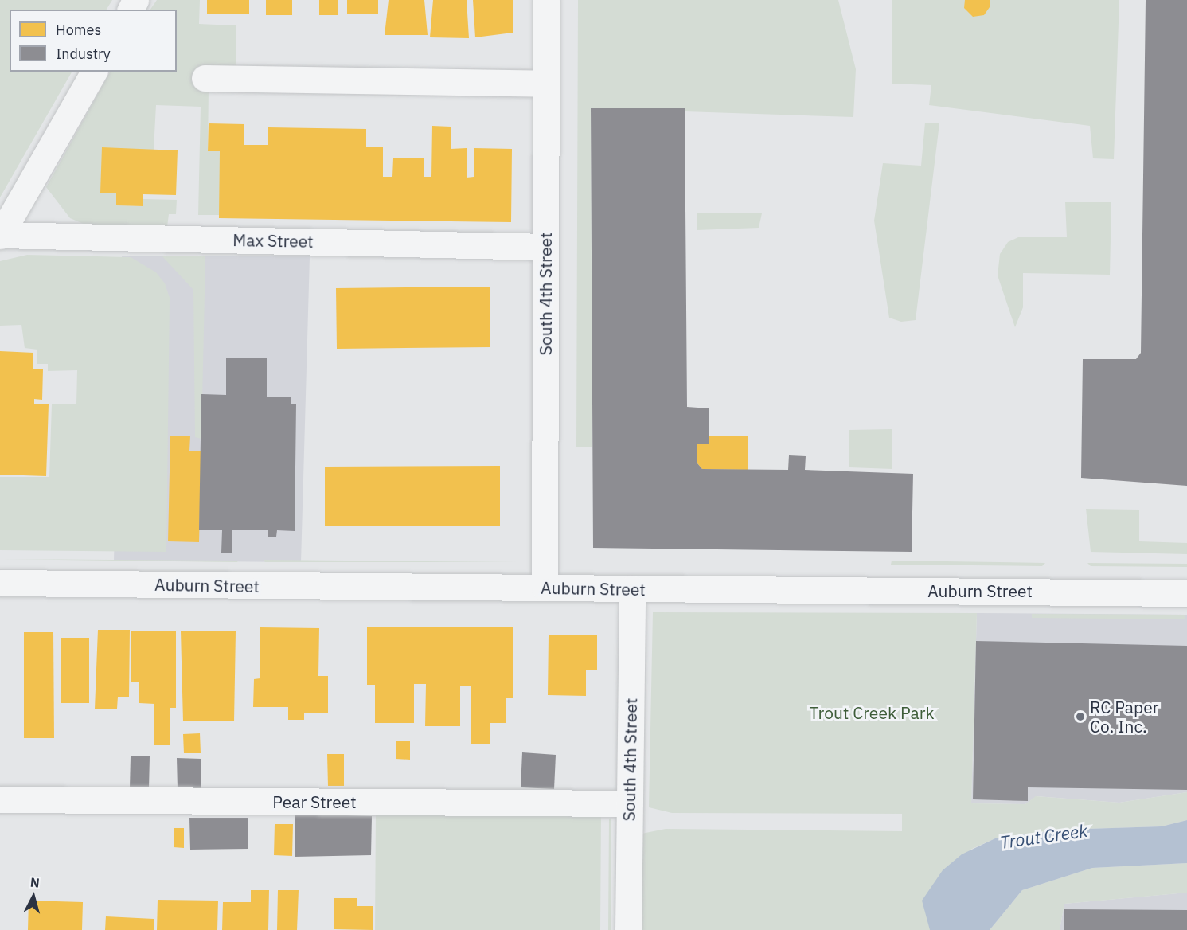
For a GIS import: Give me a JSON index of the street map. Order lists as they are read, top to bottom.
{
  "streets": {
    "street": [
      "Max Street",
      "South 4th Street",
      "Auburn Street",
      "Pear Street"
    ]
  },
  "crossings": [
    ["Max Street", "South 4th Street"],
    ["South 4th Street", "Auburn Street"],
    ["South 4th Street", "Pear Street"]
  ],
  "water": ["Trout Creek"],
  "parks": ["Trout Creek Park"],
  "places": ["RC Paper Co. Inc."],
  "legend": ["Homes", "Industry"],
  "north": "top"
}
